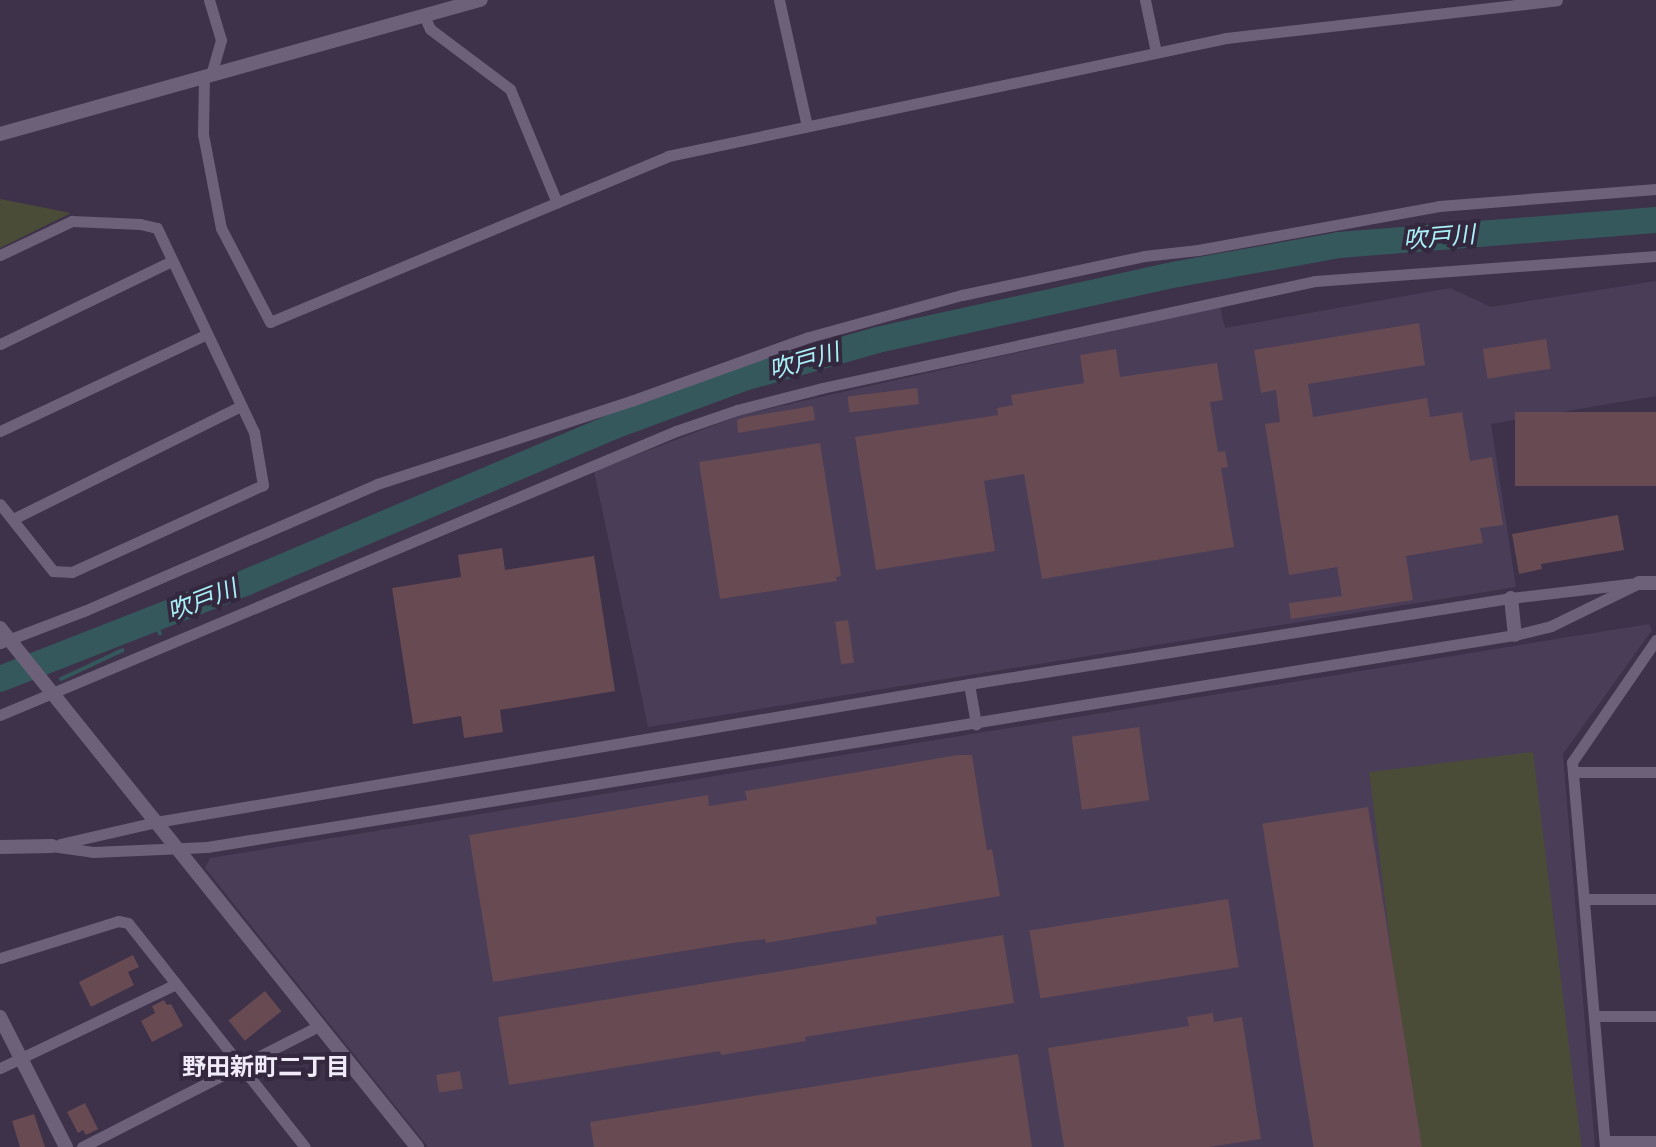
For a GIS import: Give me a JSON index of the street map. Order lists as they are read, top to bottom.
{
  "districts": ["野田新町二丁目"],
  "water": ["吹戸川"]
}
